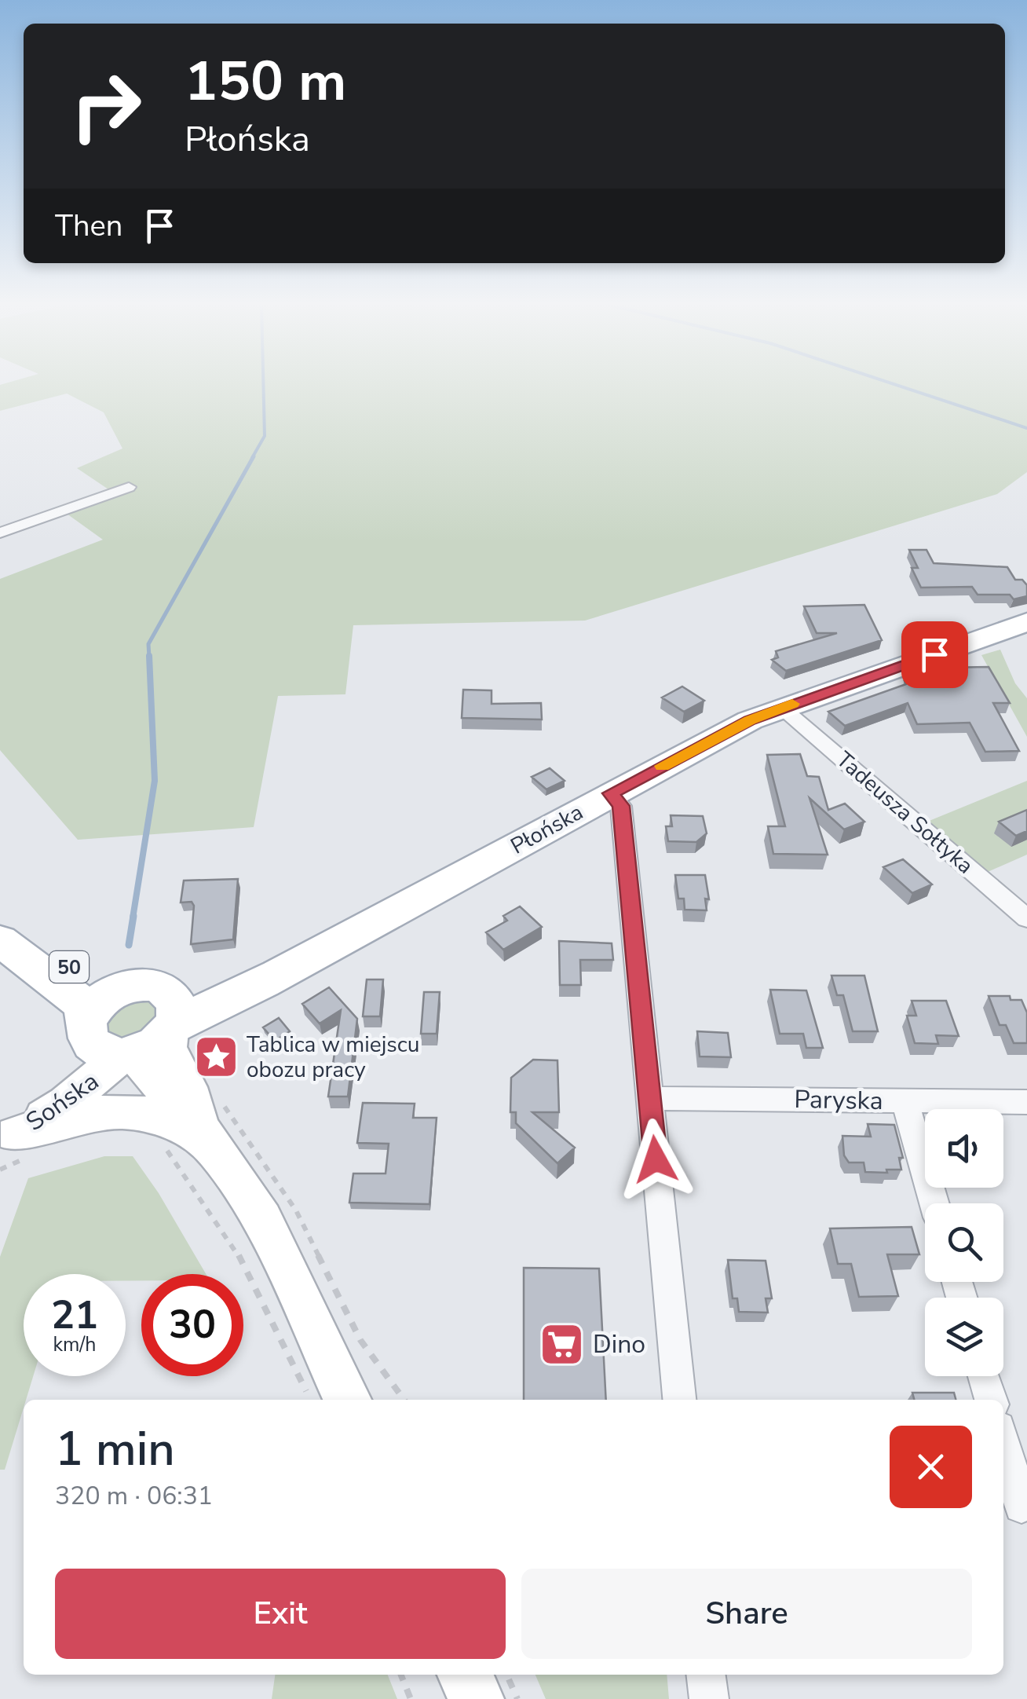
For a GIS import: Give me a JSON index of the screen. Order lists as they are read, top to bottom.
{
  "streets": {
    "main road": ["Płońska", "50", "Sońska"],
    "street": ["Tadeusza Sołtyka", "Paryska"]
  },
  "crossings": [
    ["Tadeusza Sołtyka", "Płońska"],
    ["Płońska", "50"],
    ["Płońska", "Sońska"],
    ["50", "Sońska"]
  ],
  "places": {
    "place": ["Tablica w miejscu obozu pracy"],
    "supermarket": ["Dino"]
  },
  "page": {
    "turn": ["150 m", "Płońska"],
    "then": "Then",
    "speed": "21 km/h",
    "limit": "30",
    "heading": ["1 min", "320 m · 06:31"],
    "buttons": ["Exit", "Share"]
  }
}
